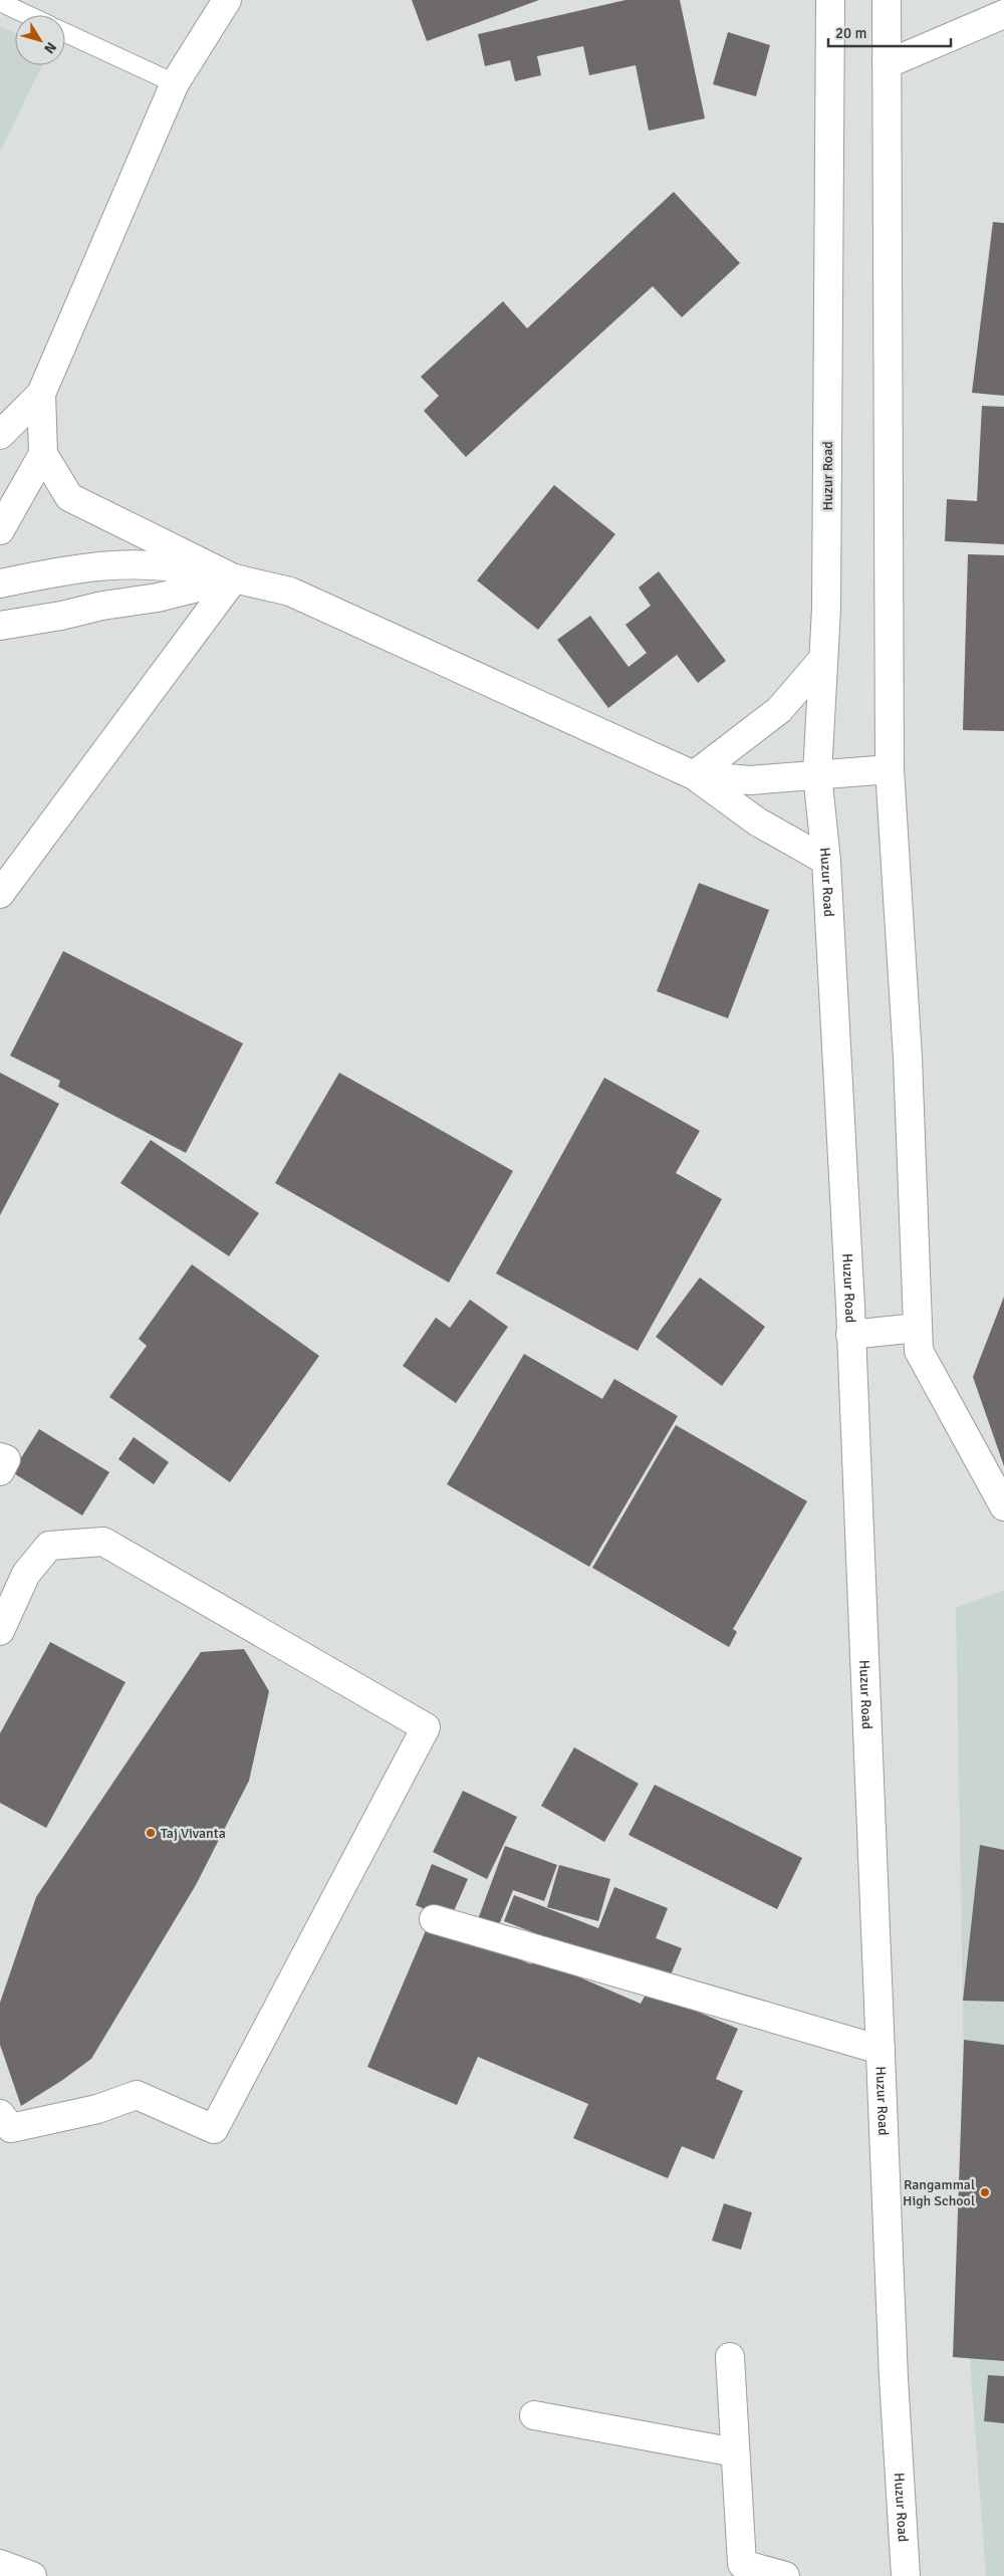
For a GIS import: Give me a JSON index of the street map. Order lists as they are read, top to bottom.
{
  "streets": {
    "street": ["Huzur Road"]
  },
  "places": ["Taj Vivanta", "Rangammal High School"],
  "scale_bar": "20 m",
  "north": "bottom right"
}
